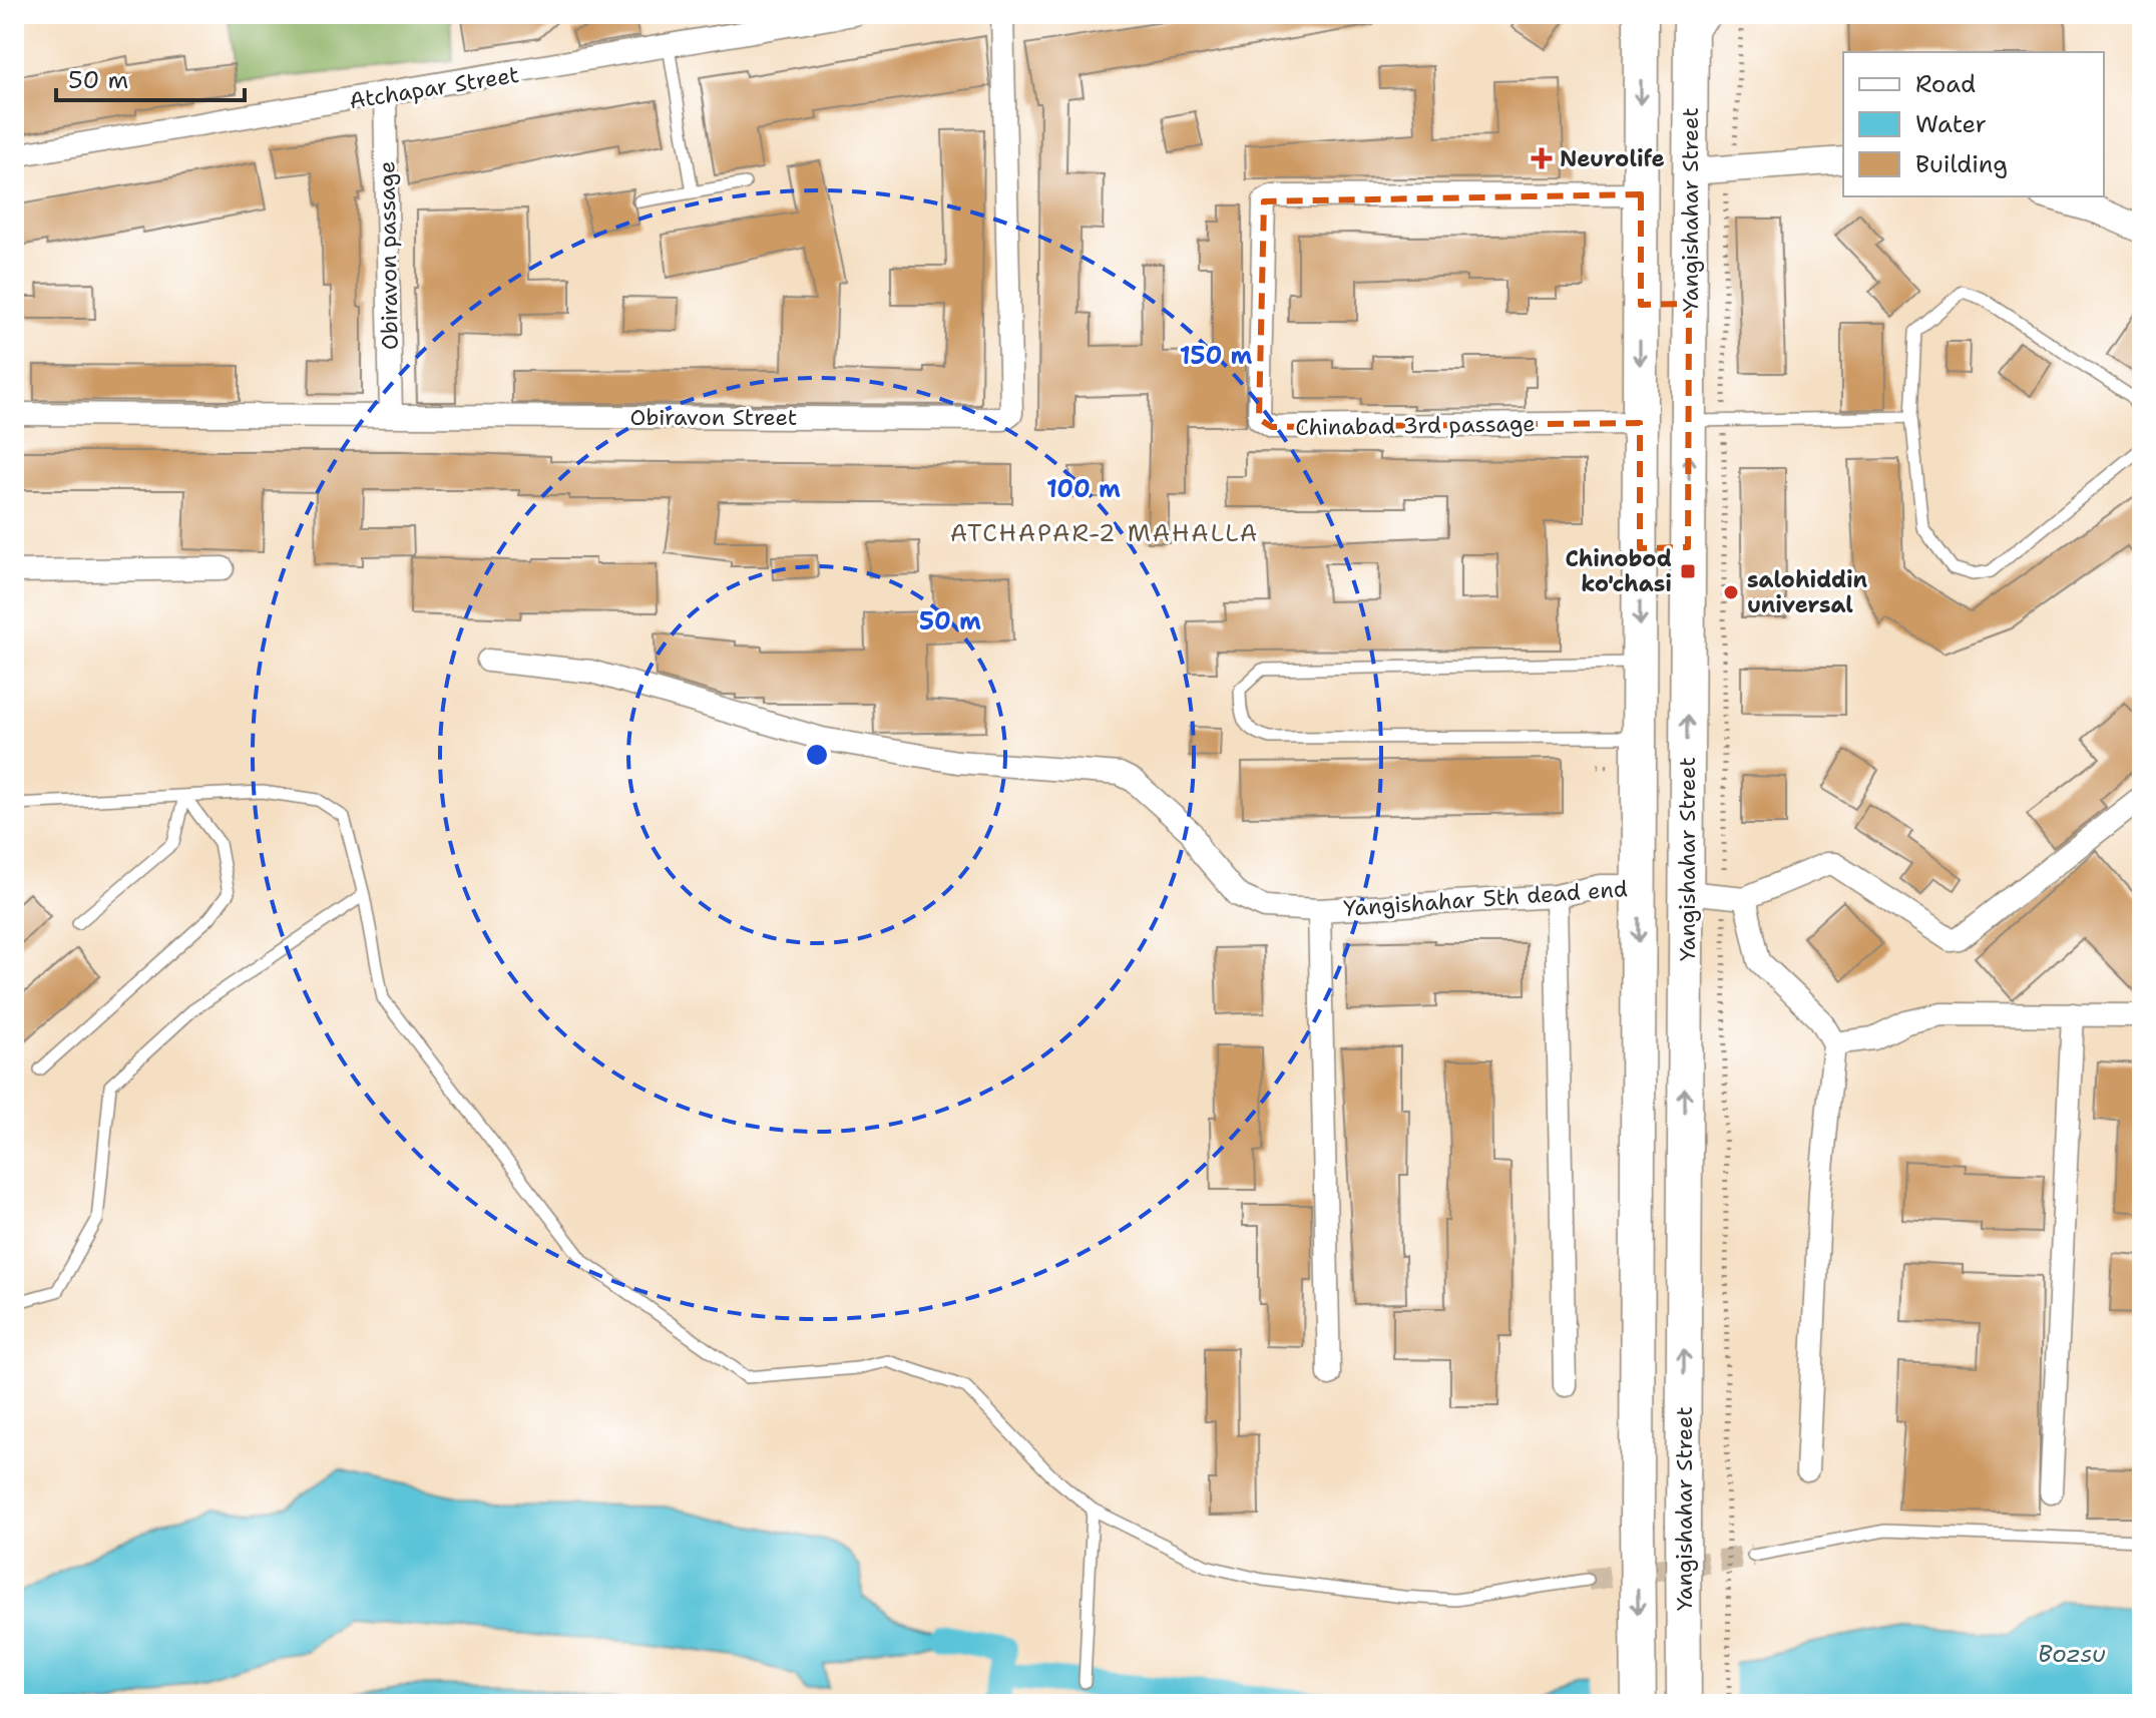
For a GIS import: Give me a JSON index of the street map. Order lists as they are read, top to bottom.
{
  "streets": {
    "main road": ["Yangishahar Street"],
    "street": [
      "Atchapar Street",
      "Obiravon passage",
      "Obiravon Street",
      "Chinabad 3rd passage",
      "Yangishahar 5th dead end"
    ]
  },
  "crossings": [
    ["Atchapar Street", "Obiravon passage"],
    ["Yangishahar Street", "Chinabad 3rd passage"],
    ["Yangishahar Street", "Yangishahar 5th dead end"],
    ["Obiravon passage", "Obiravon Street"]
  ],
  "districts": ["ATCHAPAR-2 MAHALLA"],
  "water": ["Bozsu"],
  "places": {
    "health": ["Neurolife"],
    "transit": ["Chinobod ko'chasi"],
    "other": ["salohiddin universal"]
  },
  "legend": ["Road", "Water", "Building"],
  "scale_bar": "50 m",
  "rings": ["150 m", "100 m", "50 m"]
}
